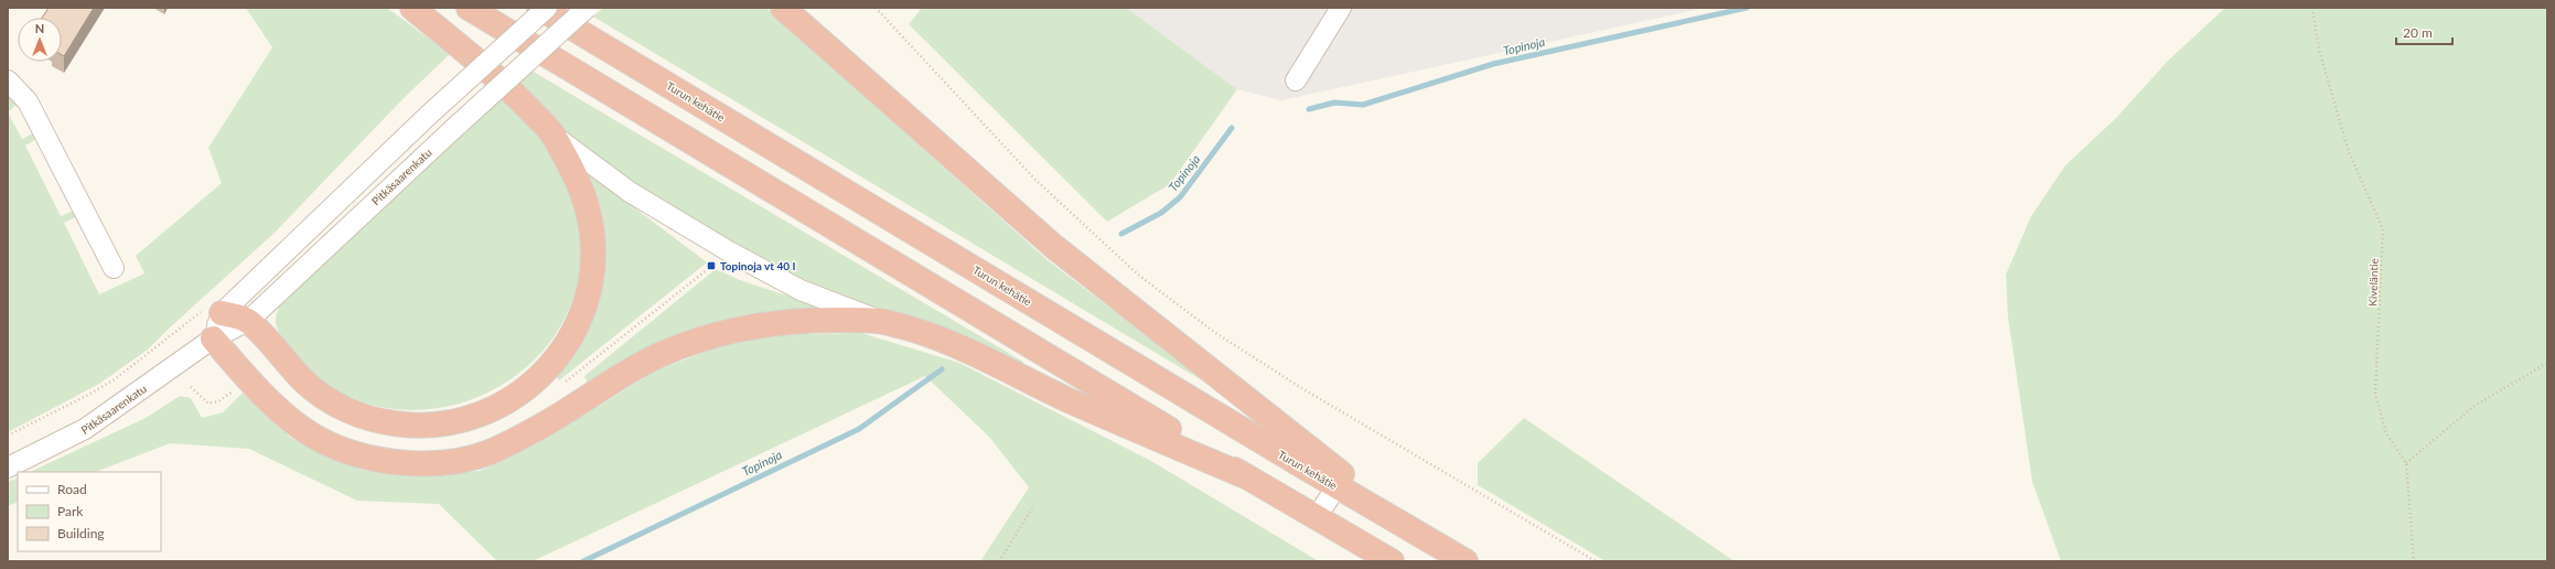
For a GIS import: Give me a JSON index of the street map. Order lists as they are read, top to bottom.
{
  "streets": {
    "highway": ["Turun kehätie"],
    "street": ["Pitkäsaarenkatu"],
    "path": ["Kiveläntie"]
  },
  "water": ["Topinoja"],
  "places": {
    "transit": ["Topinoja vt 40 I"]
  },
  "legend": ["Road", "Park", "Building"],
  "scale_bar": "20 m",
  "north": "top"
}
